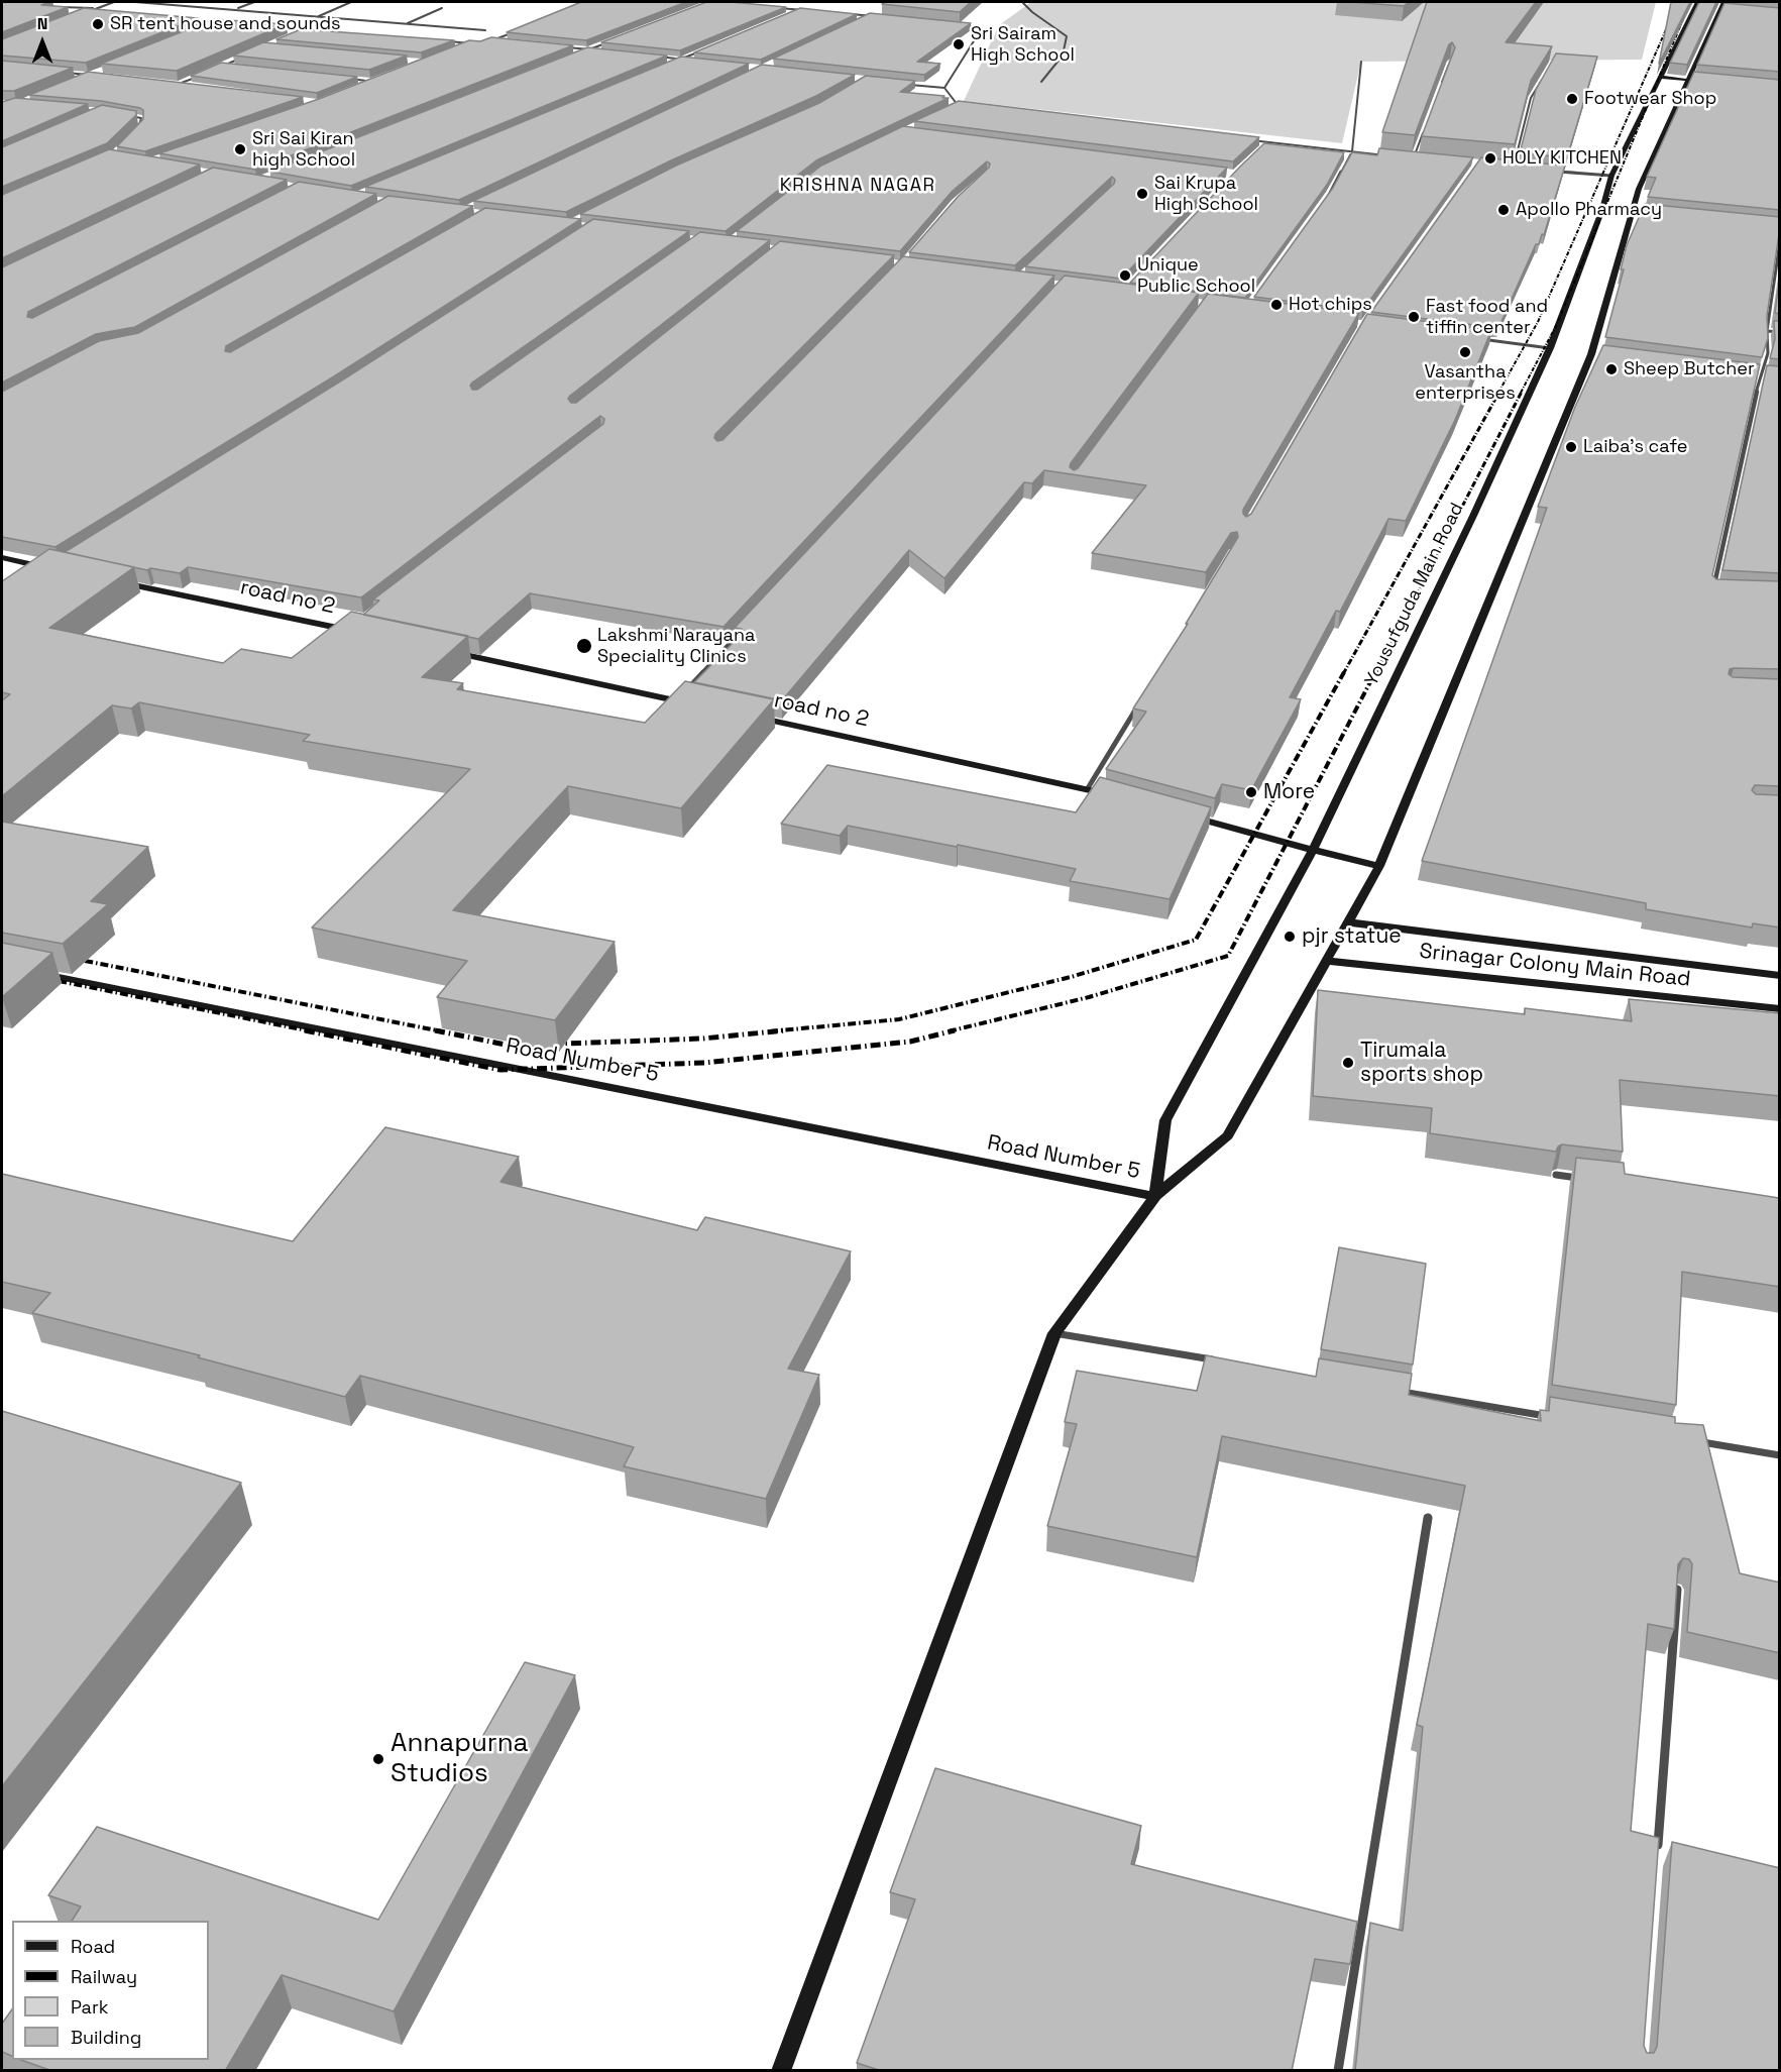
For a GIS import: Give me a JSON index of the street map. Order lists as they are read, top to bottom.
{
  "streets": {
    "main road": [
      "Yousufguda Main Road",
      "road no 2",
      "Srinagar Colony Main Road",
      "Road Number 5"
    ]
  },
  "crossings": [
    ["Yousufguda Main Road", "Road Number 5"]
  ],
  "districts": ["KRISHNA NAGAR"],
  "places": [
    "SR tent house and sounds",
    "Sri Sairam High School",
    "Footwear Shop",
    "Sri Sai Kiran high School",
    "HOLY KITCHEN",
    "Sai Krupa High School",
    "Apollo Pharmacy",
    "Unique Public School",
    "Hot chips",
    "Fast food and tiffin center",
    "Vasantha enterprises",
    "Sheep Butcher",
    "Laiba's cafe",
    "Lakshmi Narayana Speciality Clinics",
    "More",
    "pjr statue",
    "Tirumala sports shop",
    "Annapurna Studios"
  ],
  "legend": [
    "Road",
    "Railway",
    "Park",
    "Building"
  ],
  "north": "top"
}
